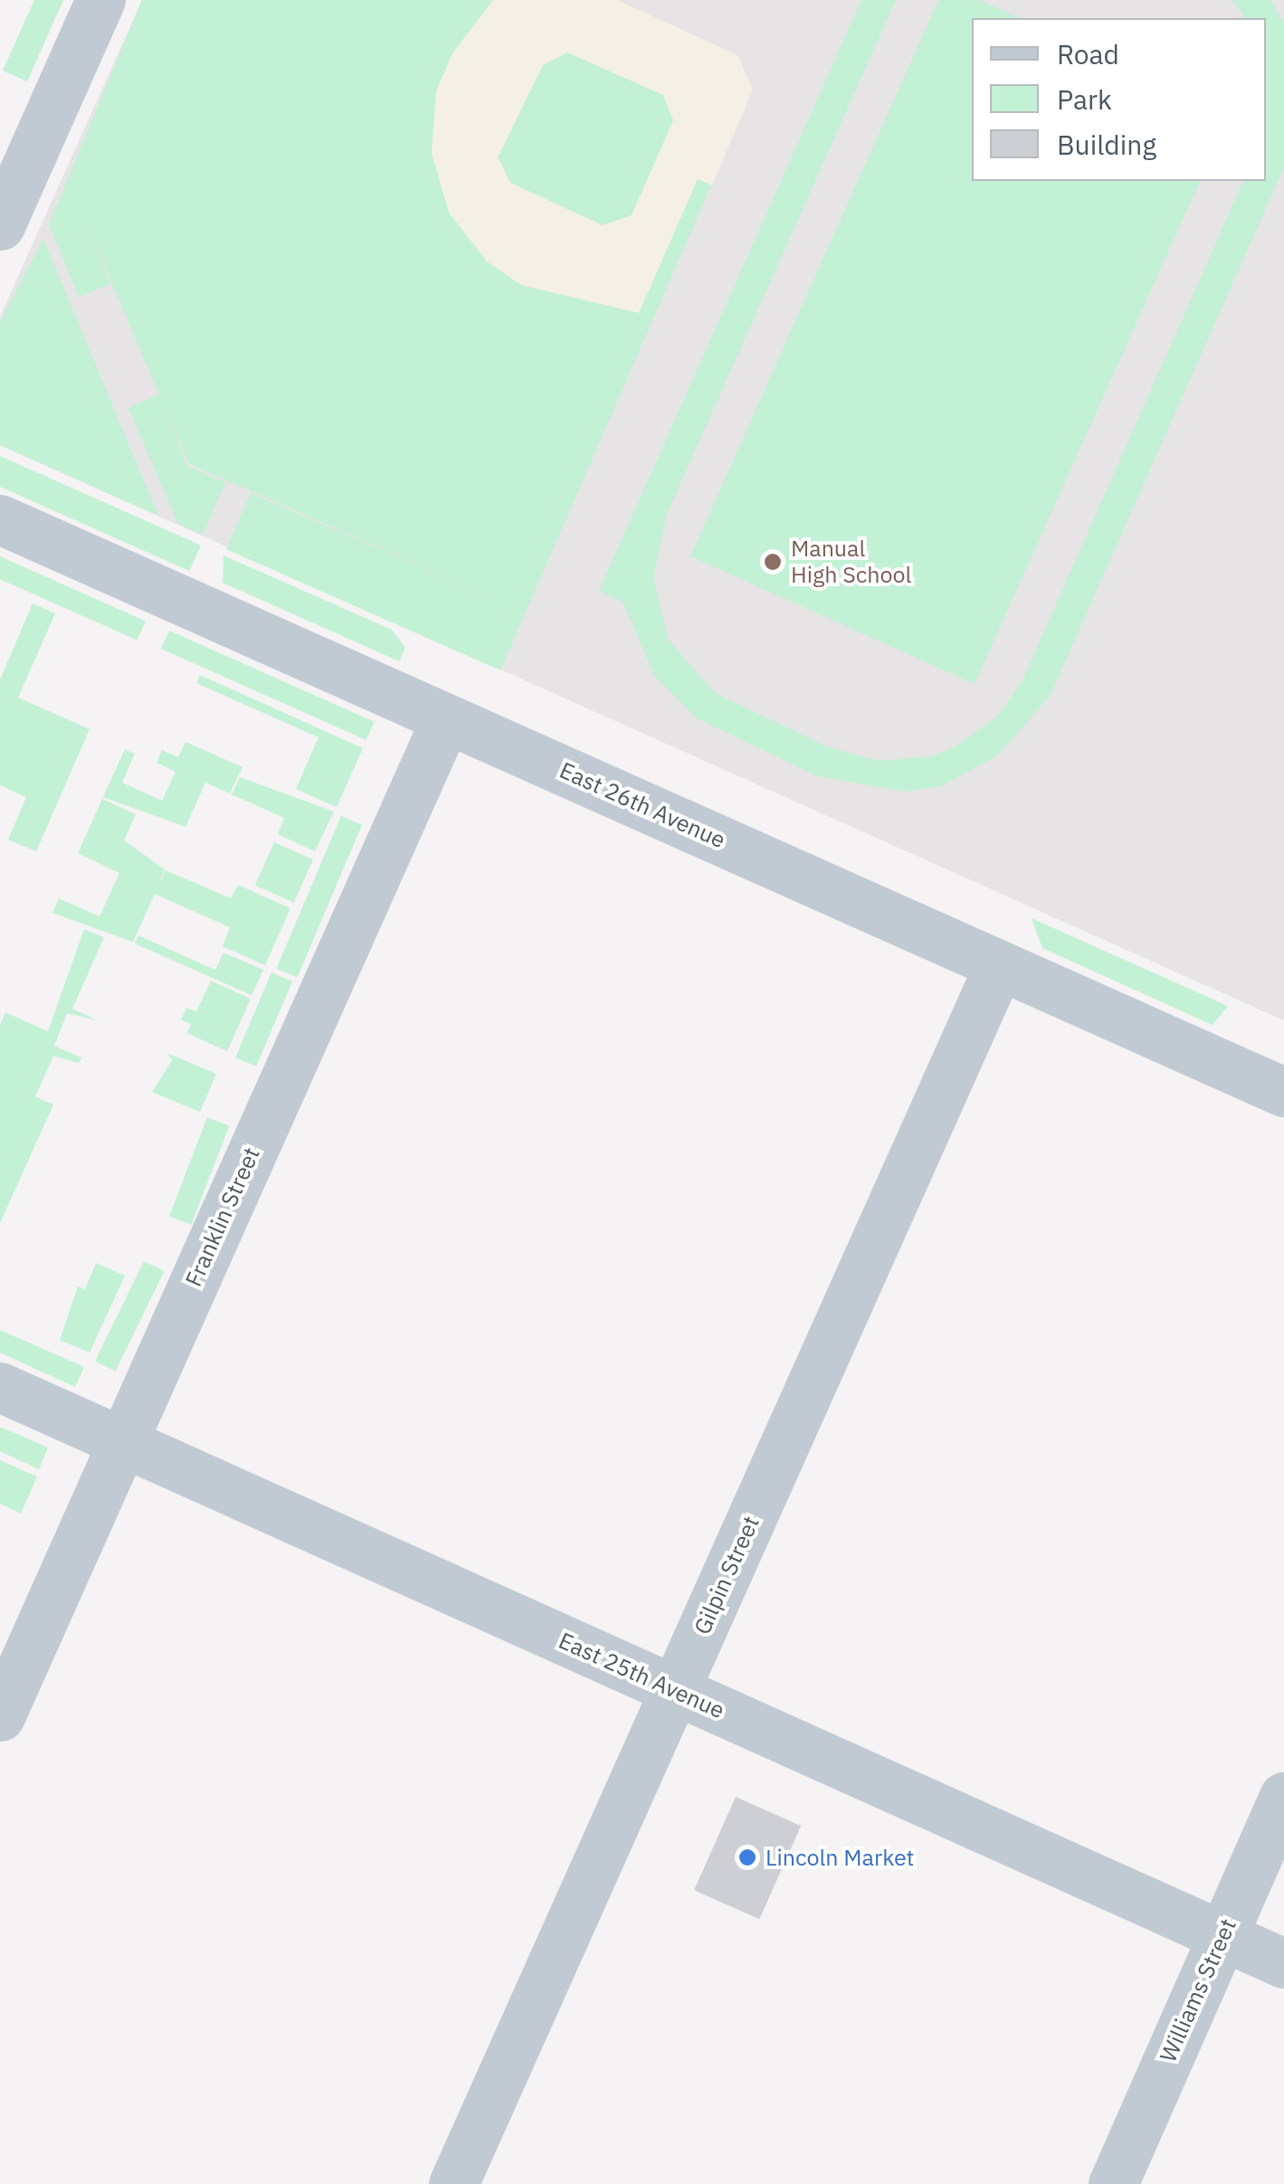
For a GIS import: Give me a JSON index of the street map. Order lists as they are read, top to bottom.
{
  "streets": {
    "street": [
      "East 26th Avenue",
      "Franklin Street",
      "Gilpin Street",
      "East 25th Avenue",
      "Williams Street"
    ]
  },
  "crossings": [
    ["East 26th Avenue", "Franklin Street"],
    ["East 26th Avenue", "Gilpin Street"],
    ["Franklin Street", "East 25th Avenue"],
    ["Gilpin Street", "East 25th Avenue"],
    ["East 25th Avenue", "Williams Street"]
  ],
  "places": ["Manual High School", "Lincoln Market"],
  "legend": ["Road", "Park", "Building"]
}
